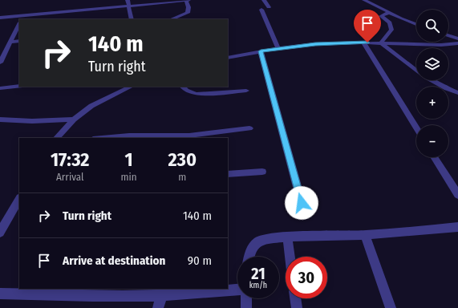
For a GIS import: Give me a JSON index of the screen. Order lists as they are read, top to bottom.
{
  "page": {
    "map_buttons": ["+", "−"],
    "turn": ["140 m", "Turn right"],
    "eta": [
      "17:32",
      "Arrival",
      "1",
      "min",
      "230",
      "m"
    ],
    "list": [
      {
        "name": "Turn right",
        "value": "140 m"
      },
      {
        "name": "Arrive at destination",
        "value": "90 m"
      }
    ],
    "speed": "21 km/h",
    "limit": "30"
  }
}
